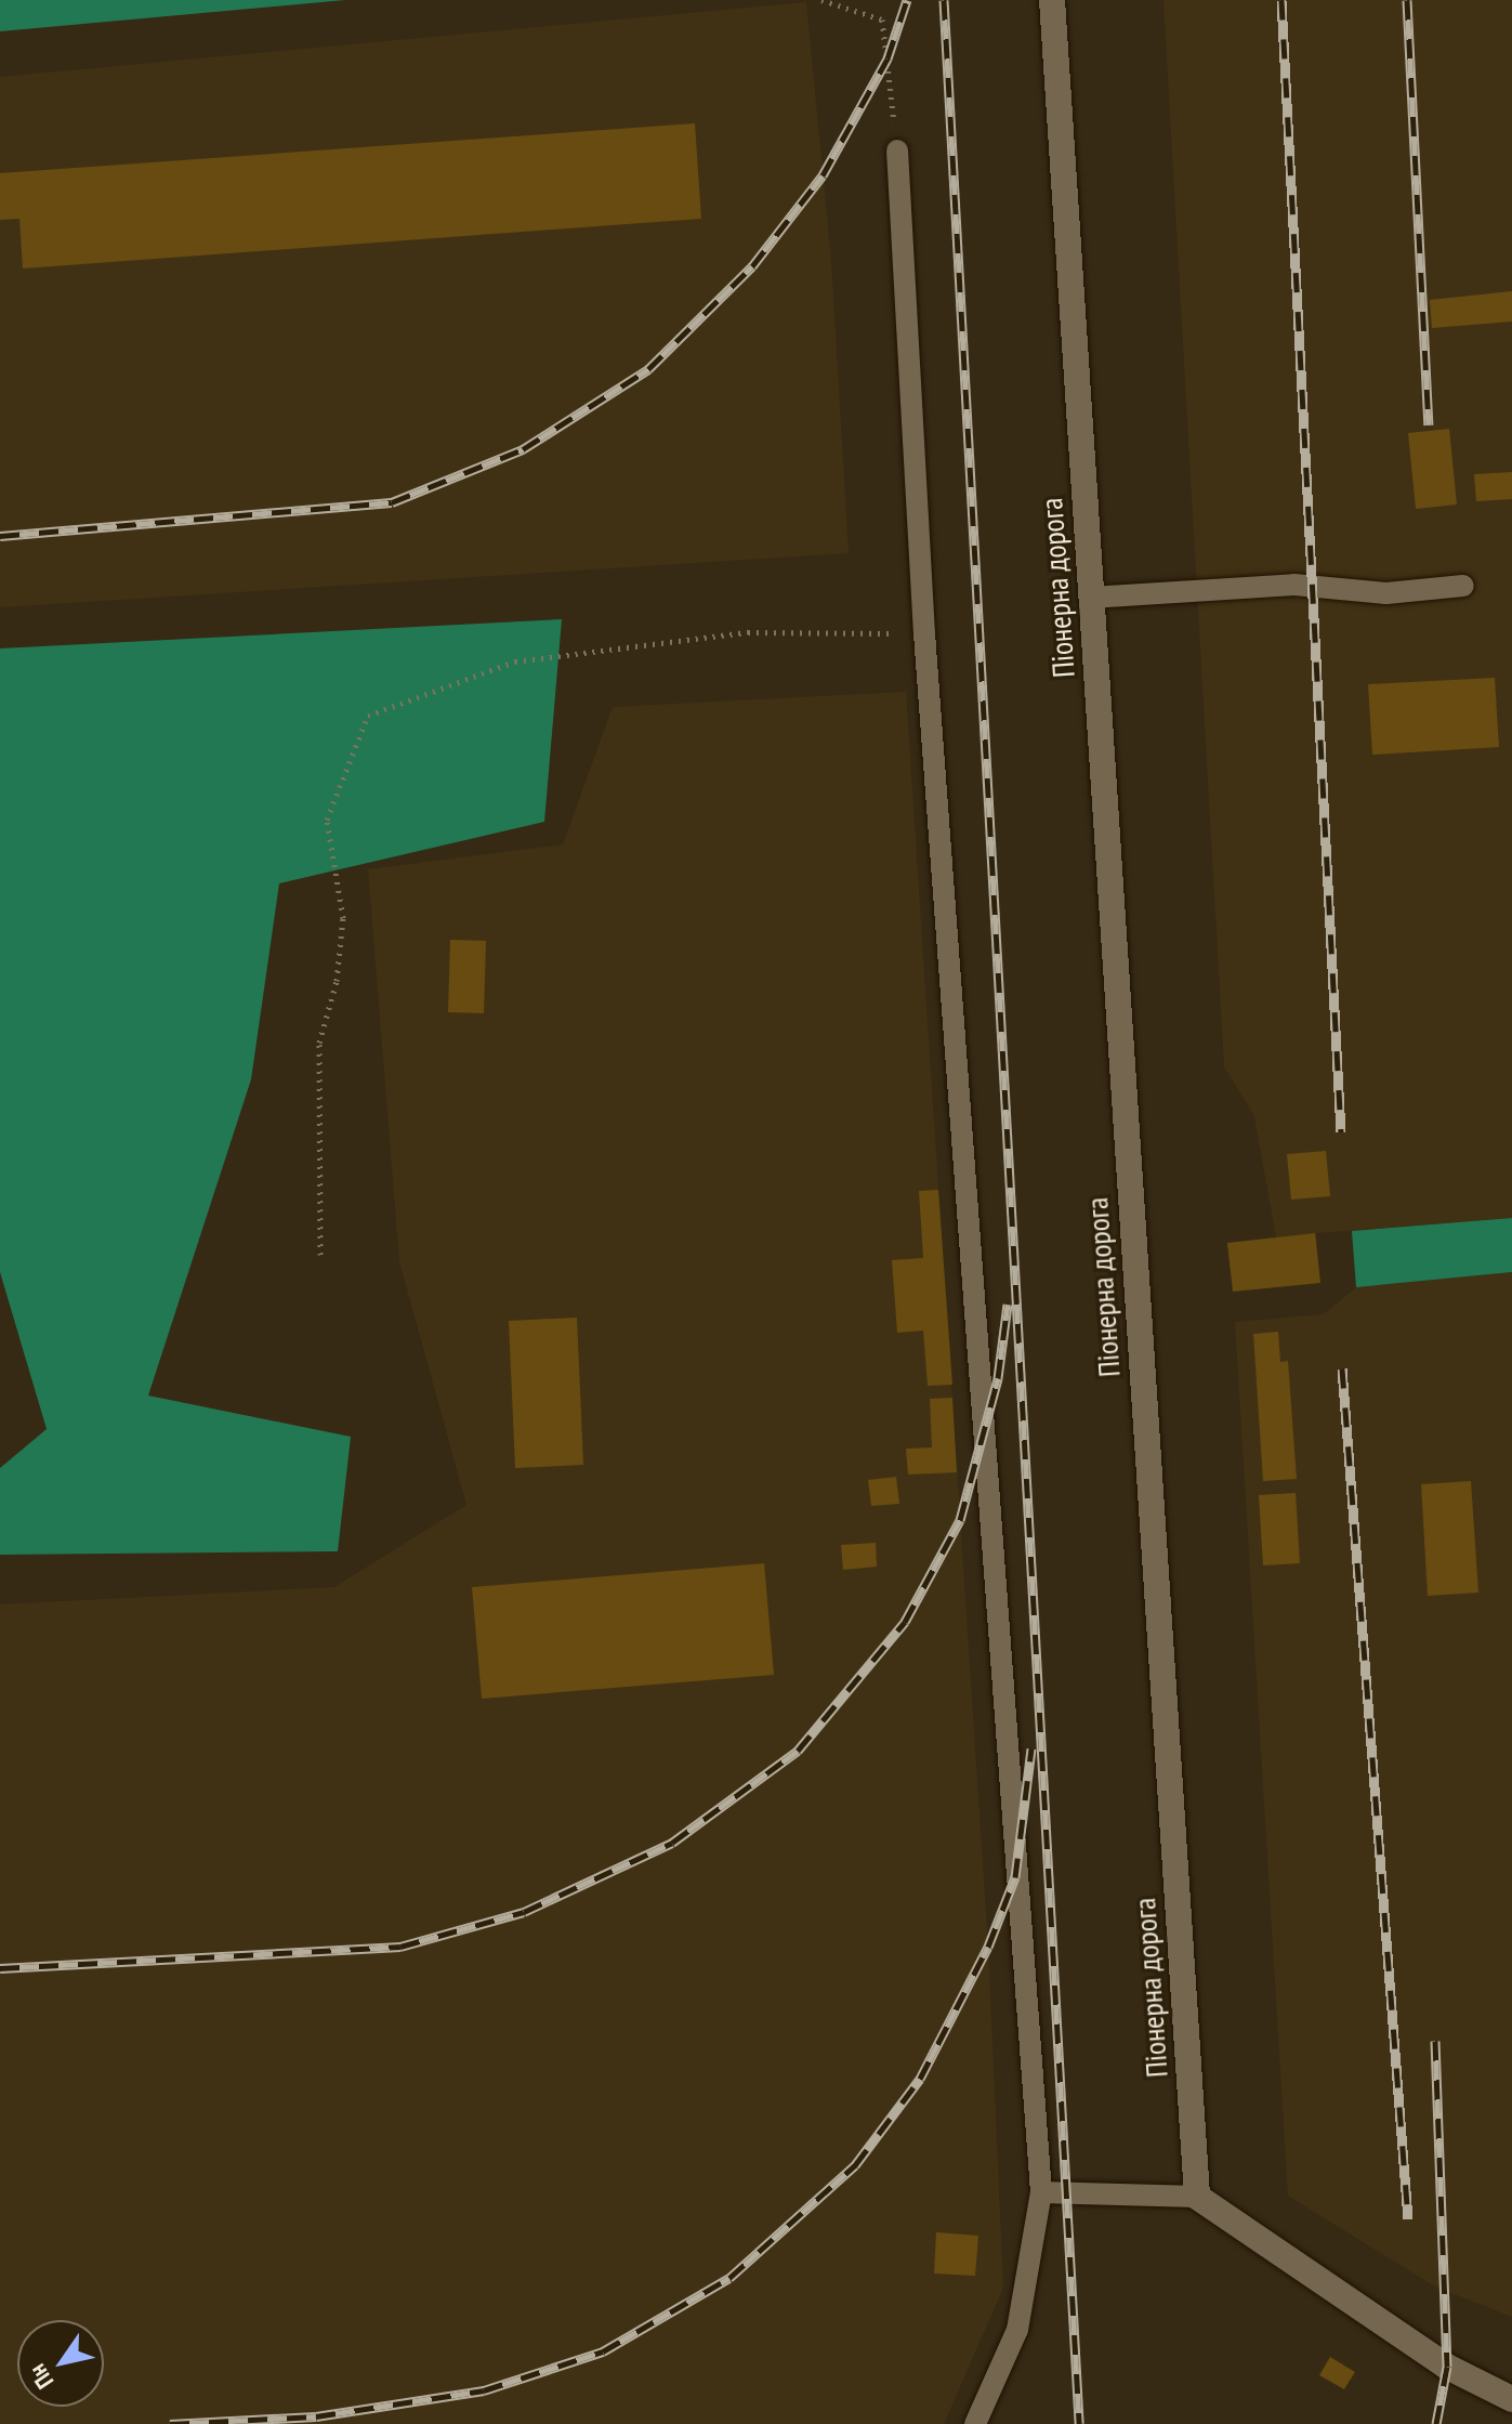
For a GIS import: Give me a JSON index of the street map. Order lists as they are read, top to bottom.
{
  "streets": {
    "street": ["Піонерна дорога"]
  },
  "north": "bottom left"
}
